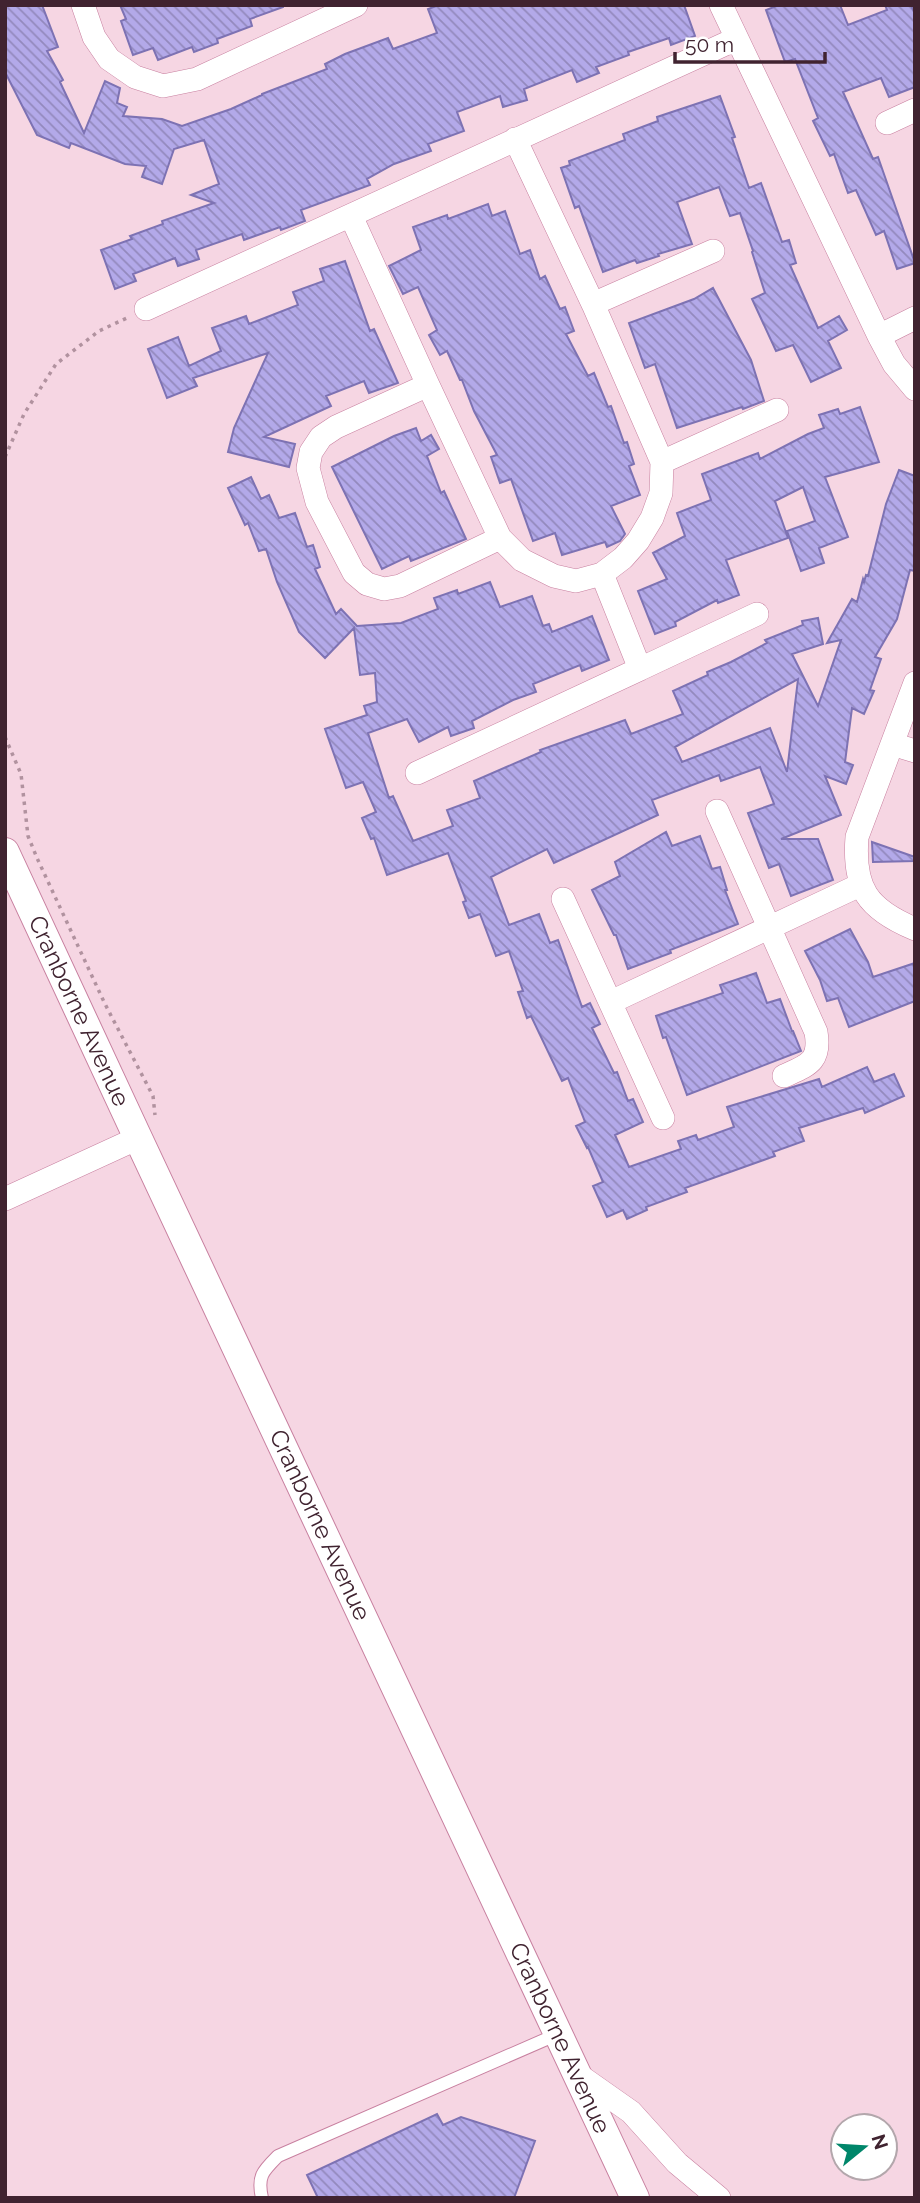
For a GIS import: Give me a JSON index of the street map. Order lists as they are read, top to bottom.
{
  "streets": {
    "street": ["Cranborne Avenue"]
  },
  "scale_bar": "50 m",
  "north": "right"
}
